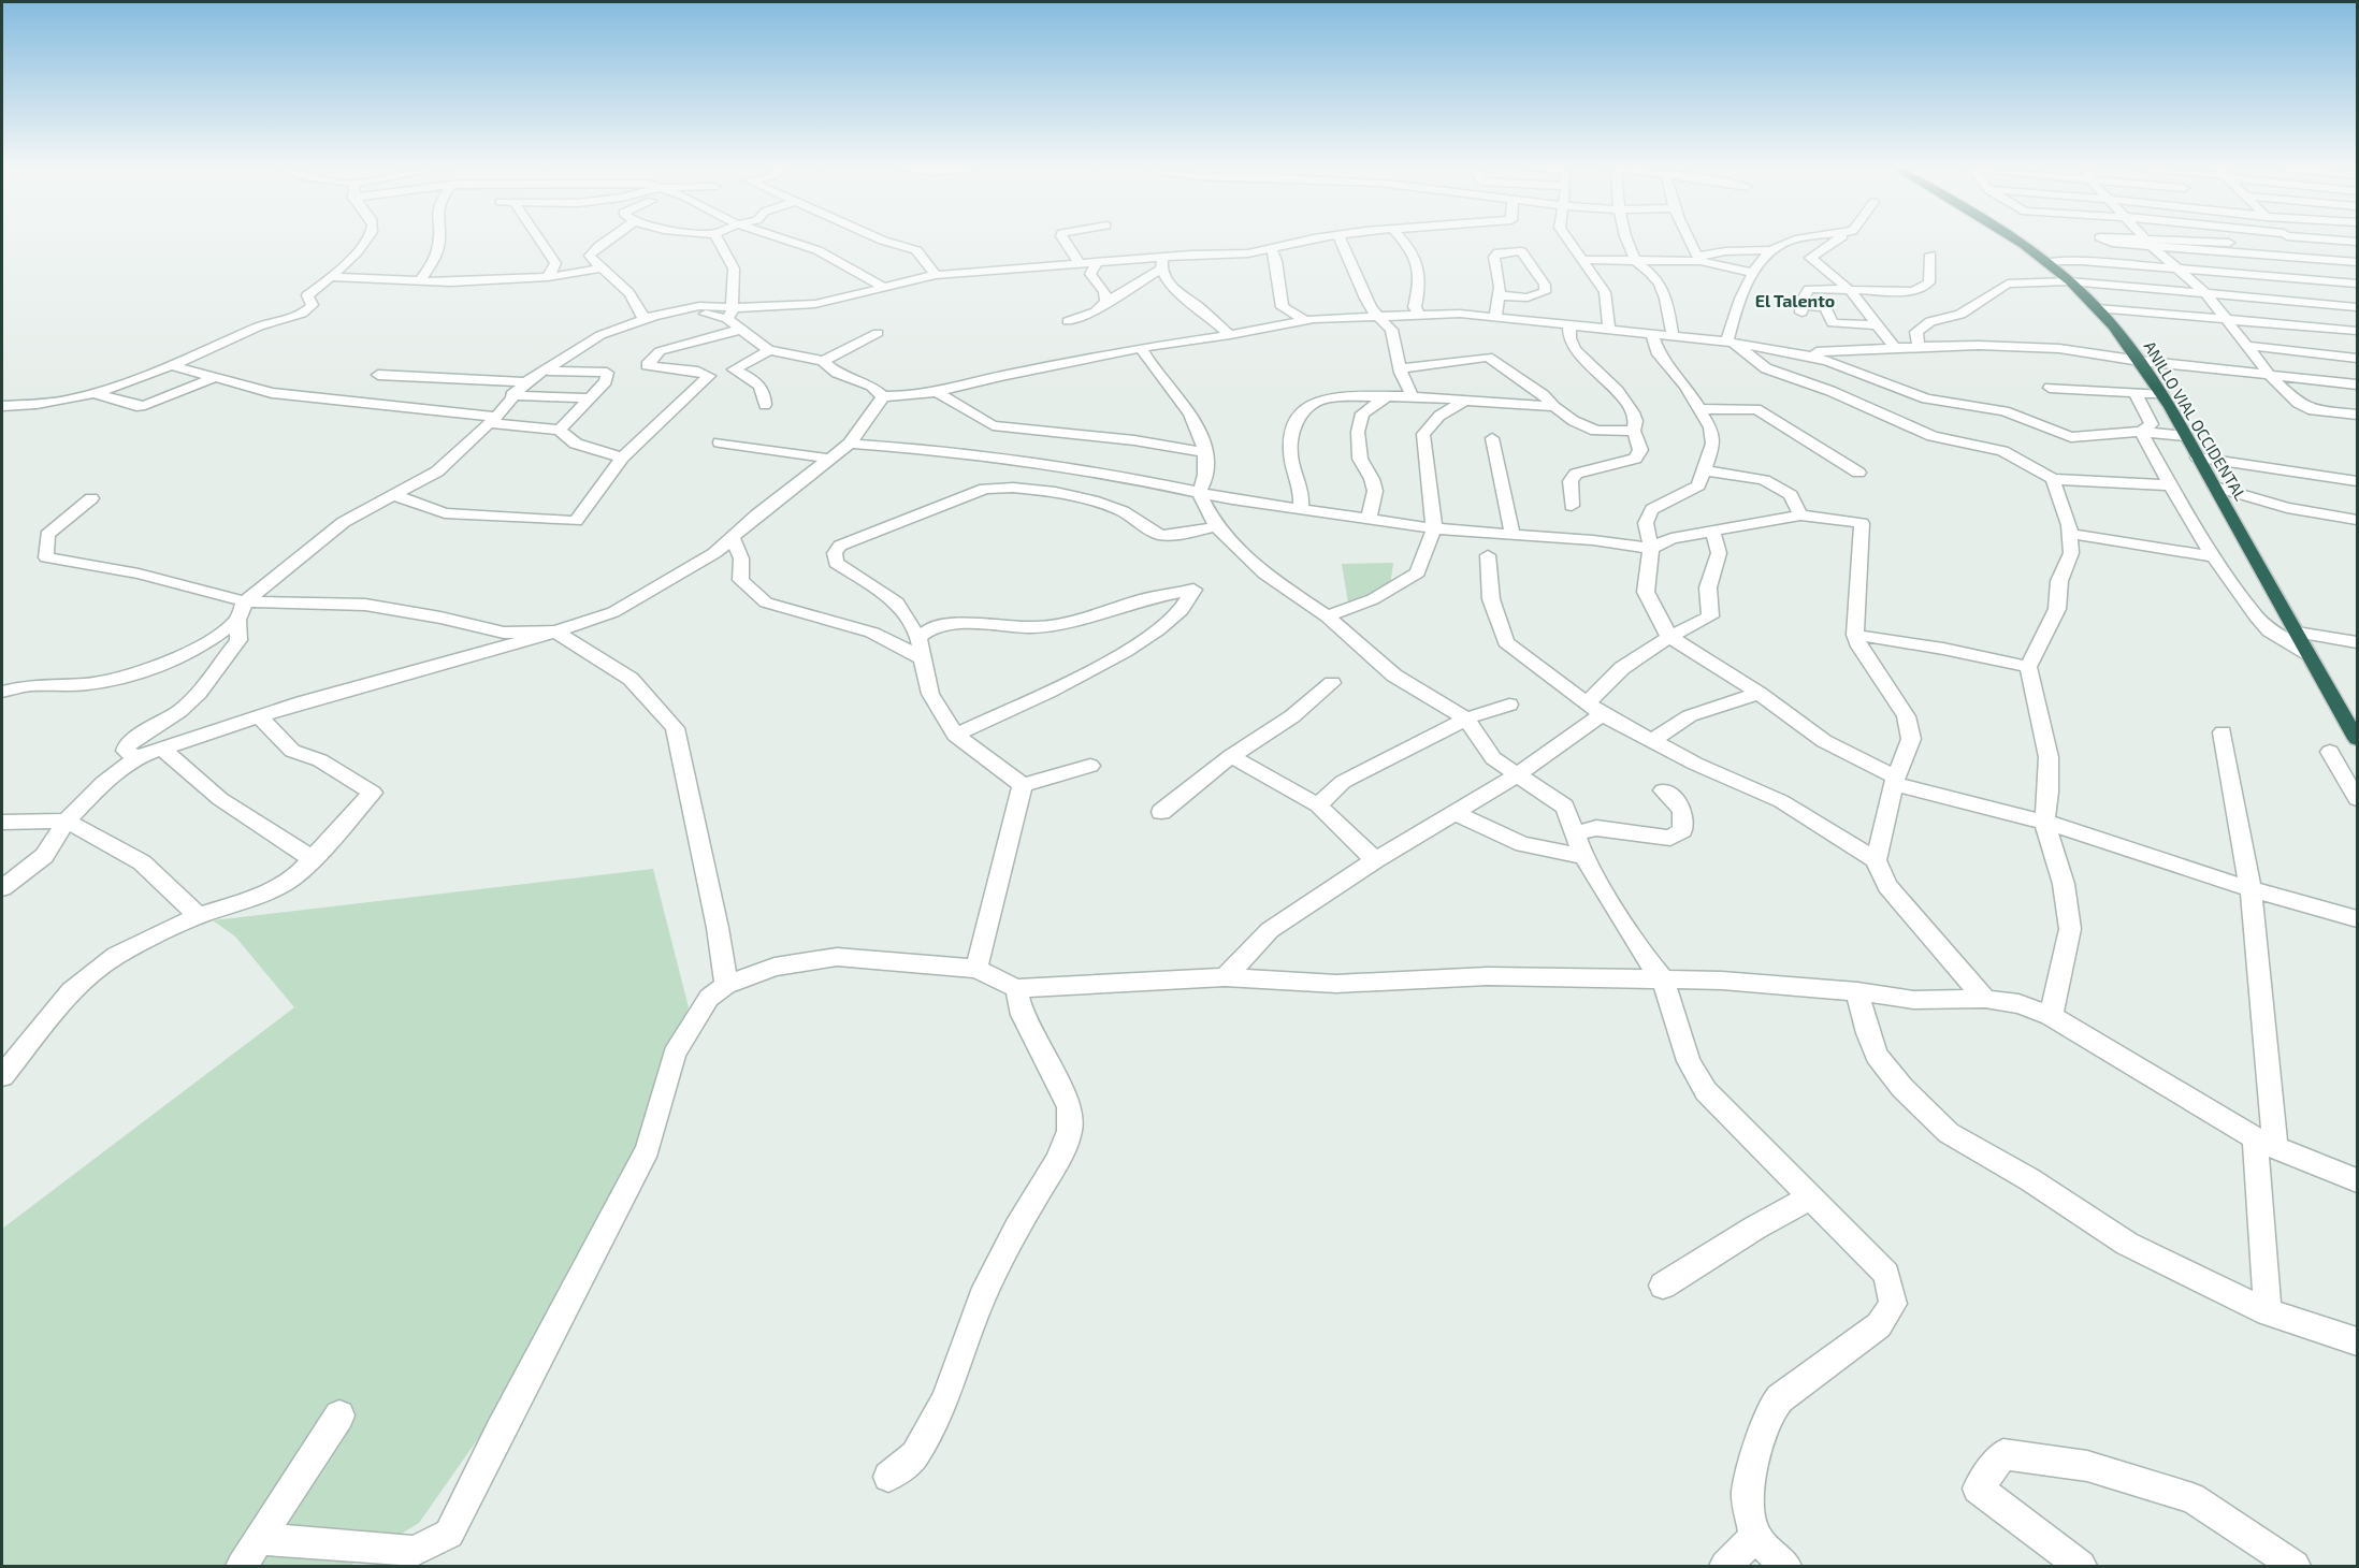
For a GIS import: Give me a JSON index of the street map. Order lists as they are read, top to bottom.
{
  "streets": {
    "highway": ["ANILLO VIAL OCCIDENTAL"]
  },
  "districts": ["El Talento"]
}
